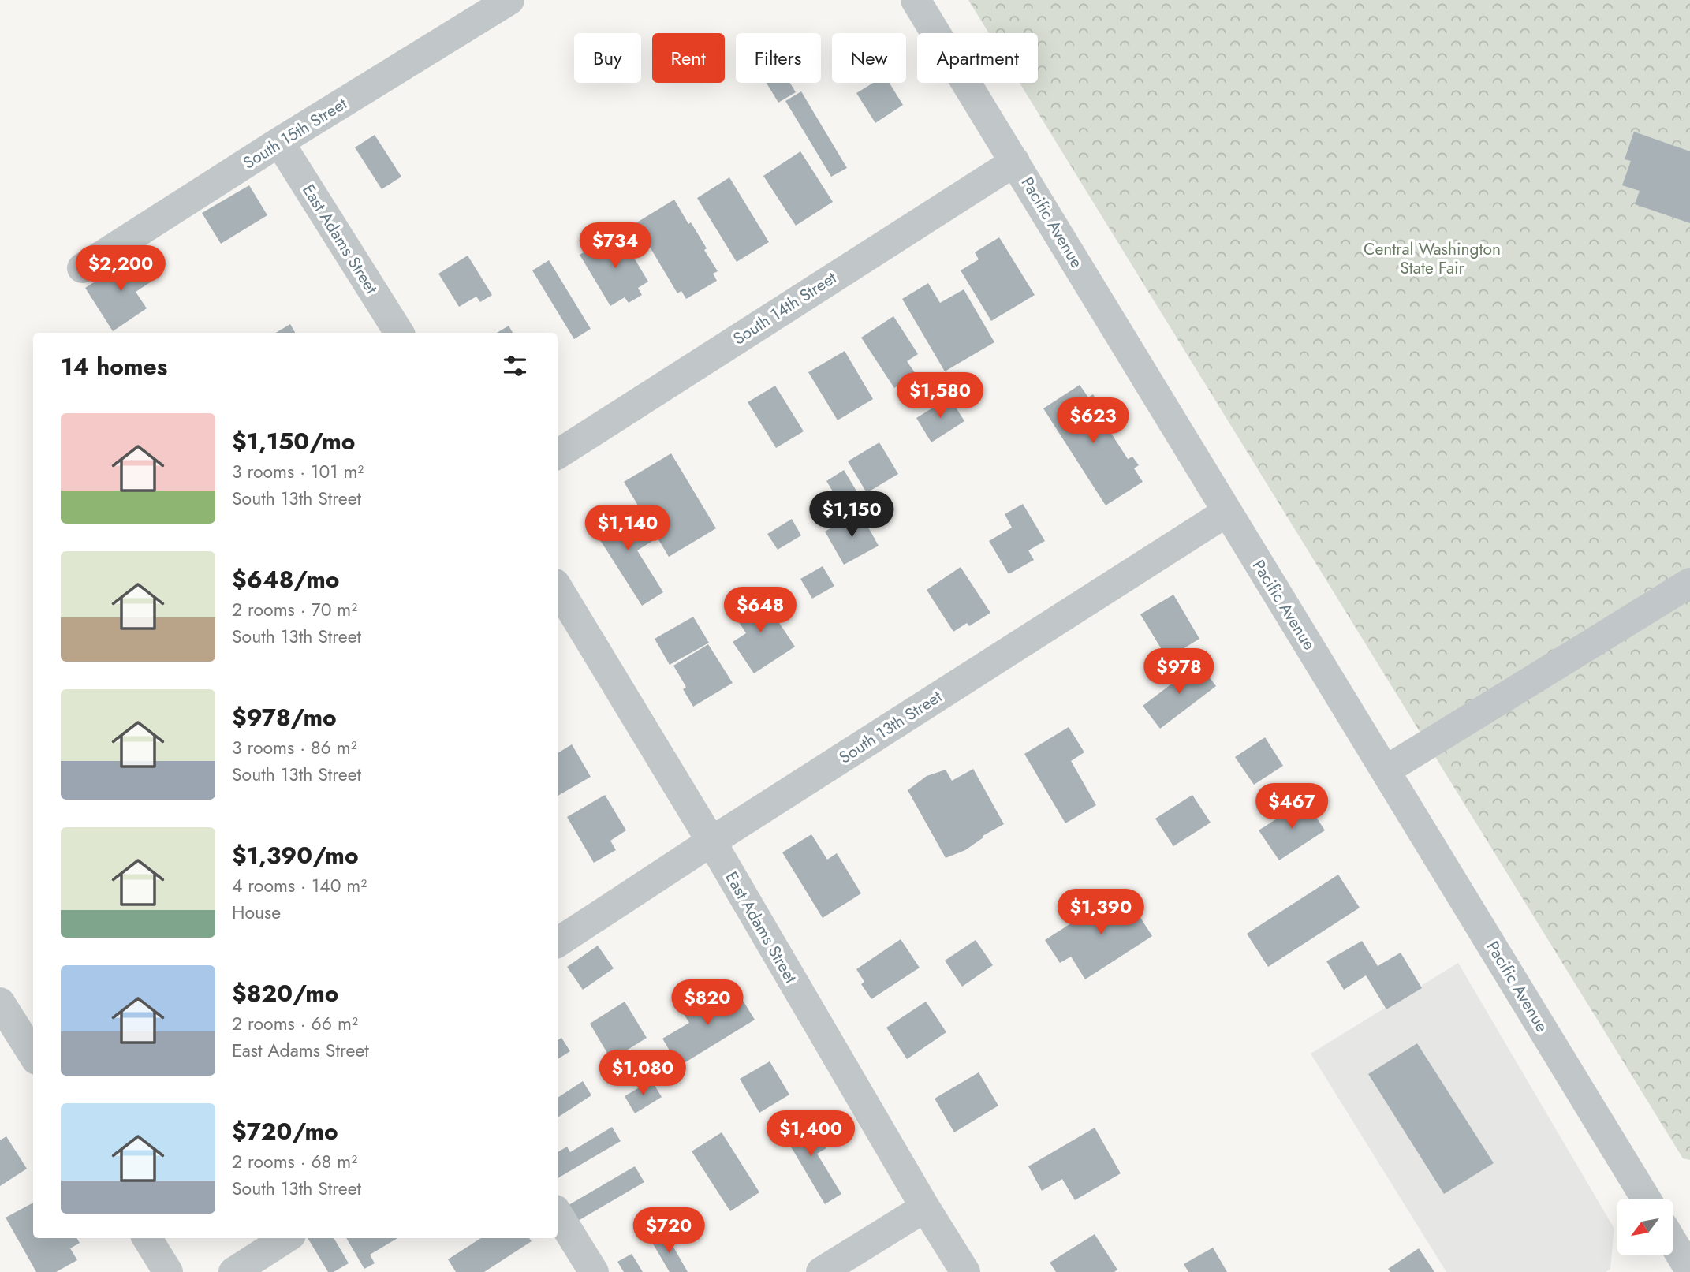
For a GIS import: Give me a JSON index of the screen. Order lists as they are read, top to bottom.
{
  "streets": {
    "street": [
      "South 15th Street",
      "Pacific Avenue",
      "East Adams Street",
      "South 14th Street",
      "South 13th Street"
    ]
  },
  "crossings": [
    ["South 15th Street", "East Adams Street"],
    ["Pacific Avenue", "South 14th Street"],
    ["Pacific Avenue", "South 13th Street"],
    ["East Adams Street", "South 13th Street"]
  ],
  "parks": ["Central Washington State Fair"],
  "north": "bottom left",
  "page": {
    "chip": [
      "Buy",
      "Rent",
      "Filters",
      "New",
      "Apartment"
    ],
    "price": [
      "$734",
      "$2,200",
      "$1,580",
      "$623",
      "$1,150",
      "$1,140",
      "$648",
      "$978",
      "$467",
      "$1,390",
      "$820",
      "$1,080",
      "$1,400",
      "$720"
    ],
    "heading": "14 homes",
    "list": [
      {
        "name": "$1,150/mo",
        "note": "3 rooms · 101 m² · South 13th Street"
      },
      {
        "name": "$648/mo",
        "note": "2 rooms · 70 m² · South 13th Street"
      },
      {
        "name": "$978/mo",
        "note": "3 rooms · 86 m² · South 13th Street"
      },
      {
        "name": "$1,390/mo",
        "note": "4 rooms · 140 m² · House"
      },
      {
        "name": "$820/mo",
        "note": "2 rooms · 66 m² · East Adams Street"
      },
      {
        "name": "$720/mo",
        "note": "2 rooms · 68 m² · South 13th Street"
      }
    ]
  }
}
